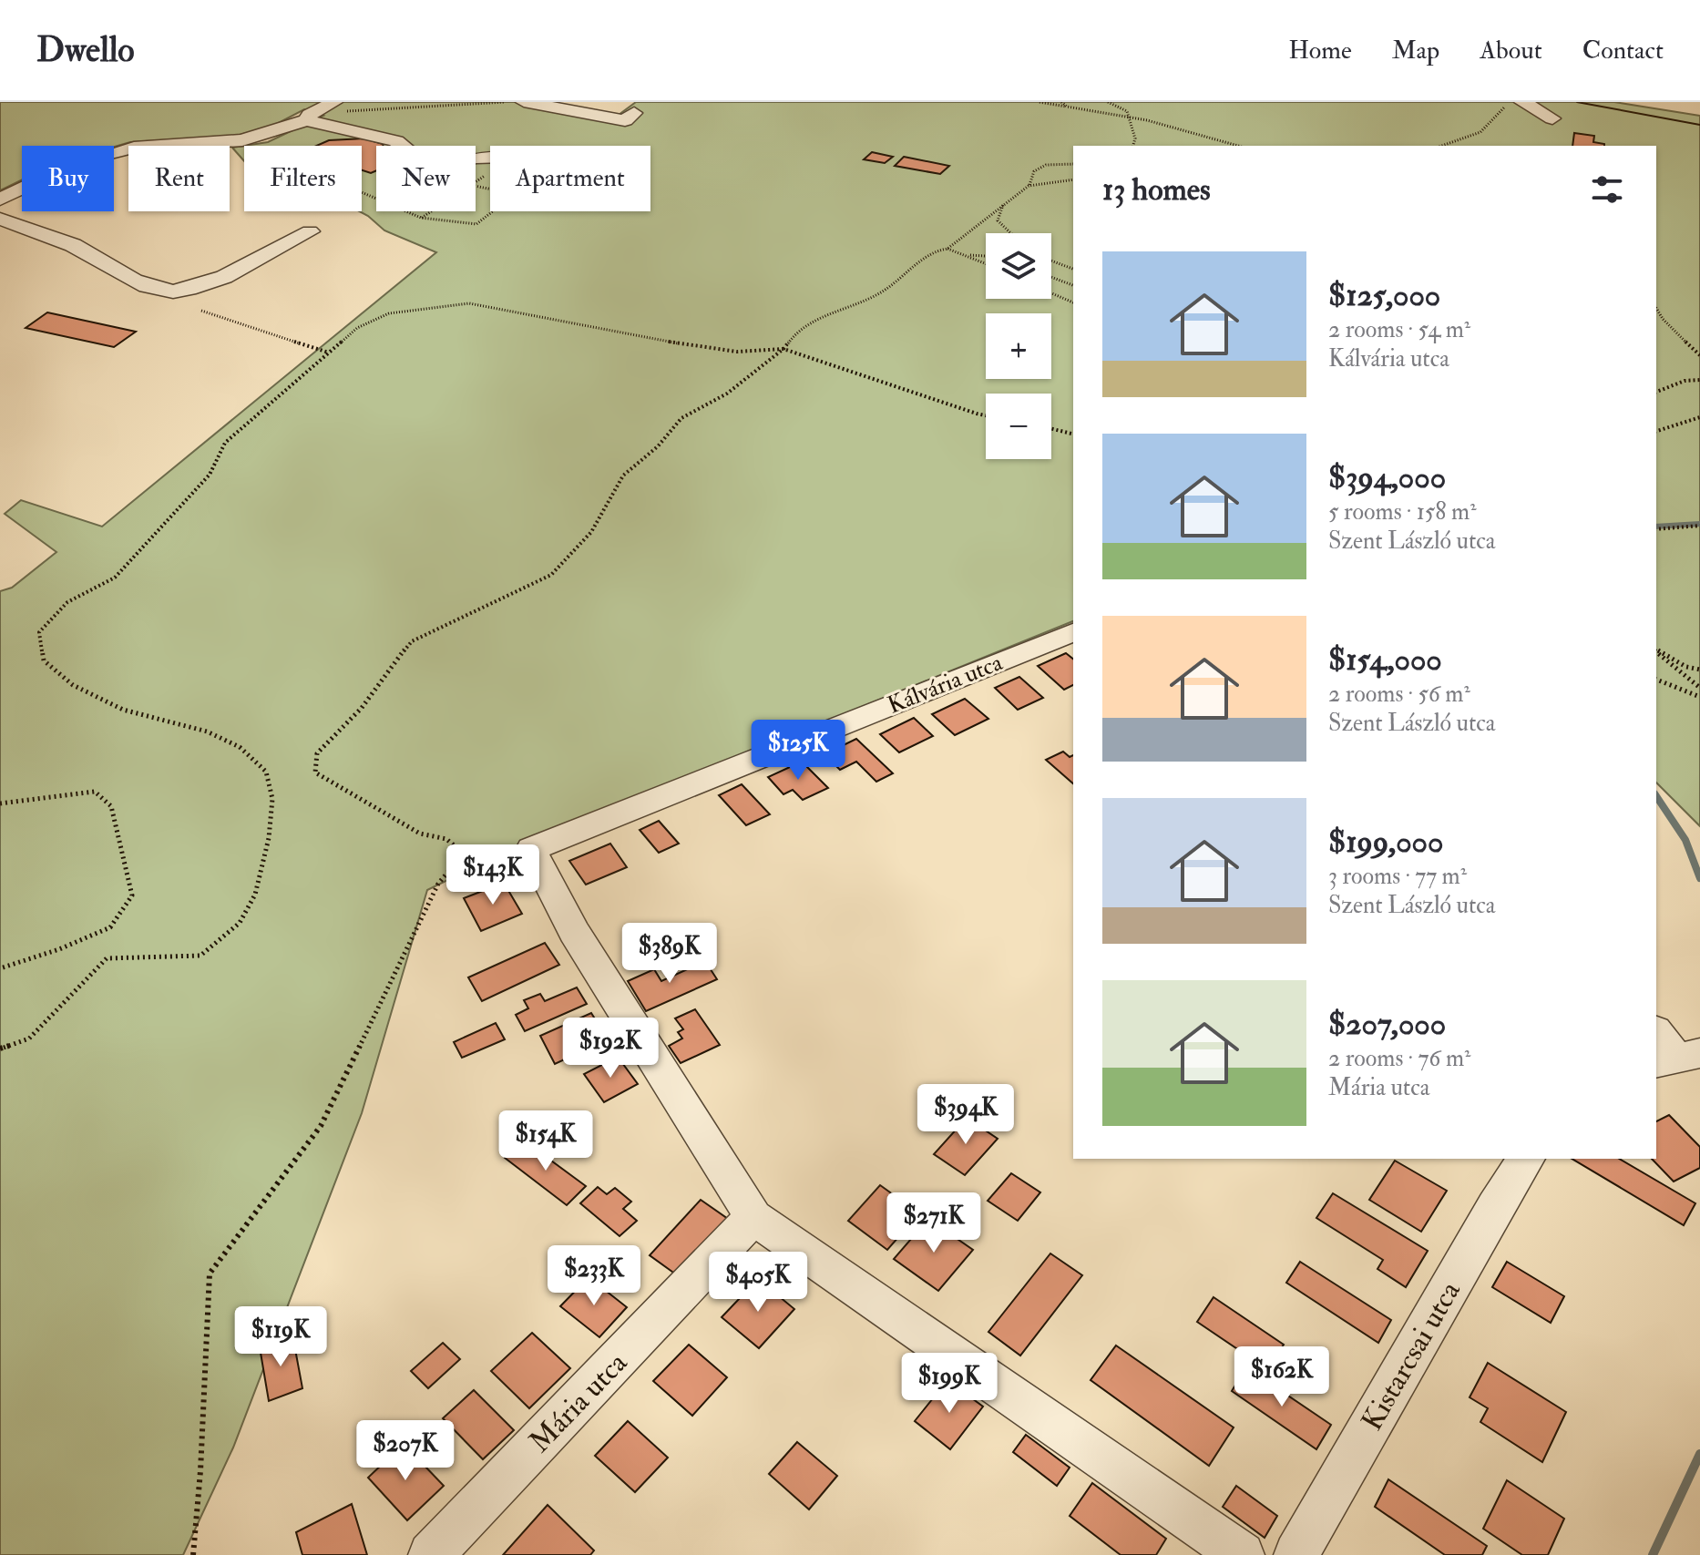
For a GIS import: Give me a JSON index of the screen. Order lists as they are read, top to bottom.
{
  "streets": {
    "street": ["Kálvária utca", "Kistarcsai utca", "Mária utca"]
  },
  "crossings": [
    ["Kálvária utca", "Mária utca"]
  ],
  "page": {
    "header": "Dwello",
    "nav": [
      "Home",
      "Map",
      "About",
      "Contact"
    ],
    "chip": [
      "Buy",
      "Rent",
      "Filters",
      "New",
      "Apartment"
    ],
    "heading": "13 homes",
    "map_buttons": ["+", "−"],
    "list": [
      {
        "name": "$125,000",
        "note": "2 rooms · 54 m² · Kálvária utca"
      },
      {
        "name": "$394,000",
        "note": "5 rooms · 158 m² · Szent László utca"
      },
      {
        "name": "$154,000",
        "note": "2 rooms · 56 m² · Szent László utca"
      },
      {
        "name": "$199,000",
        "note": "3 rooms · 77 m² · Szent László utca"
      },
      {
        "name": "$207,000",
        "note": "2 rooms · 76 m² · Mária utca"
      }
    ],
    "price": [
      "$125K",
      "$143K",
      "$389K",
      "$192K",
      "$394K",
      "$154K",
      "$271K",
      "$233K",
      "$405K",
      "$119K",
      "$162K",
      "$199K",
      "$207K"
    ]
  }
}
